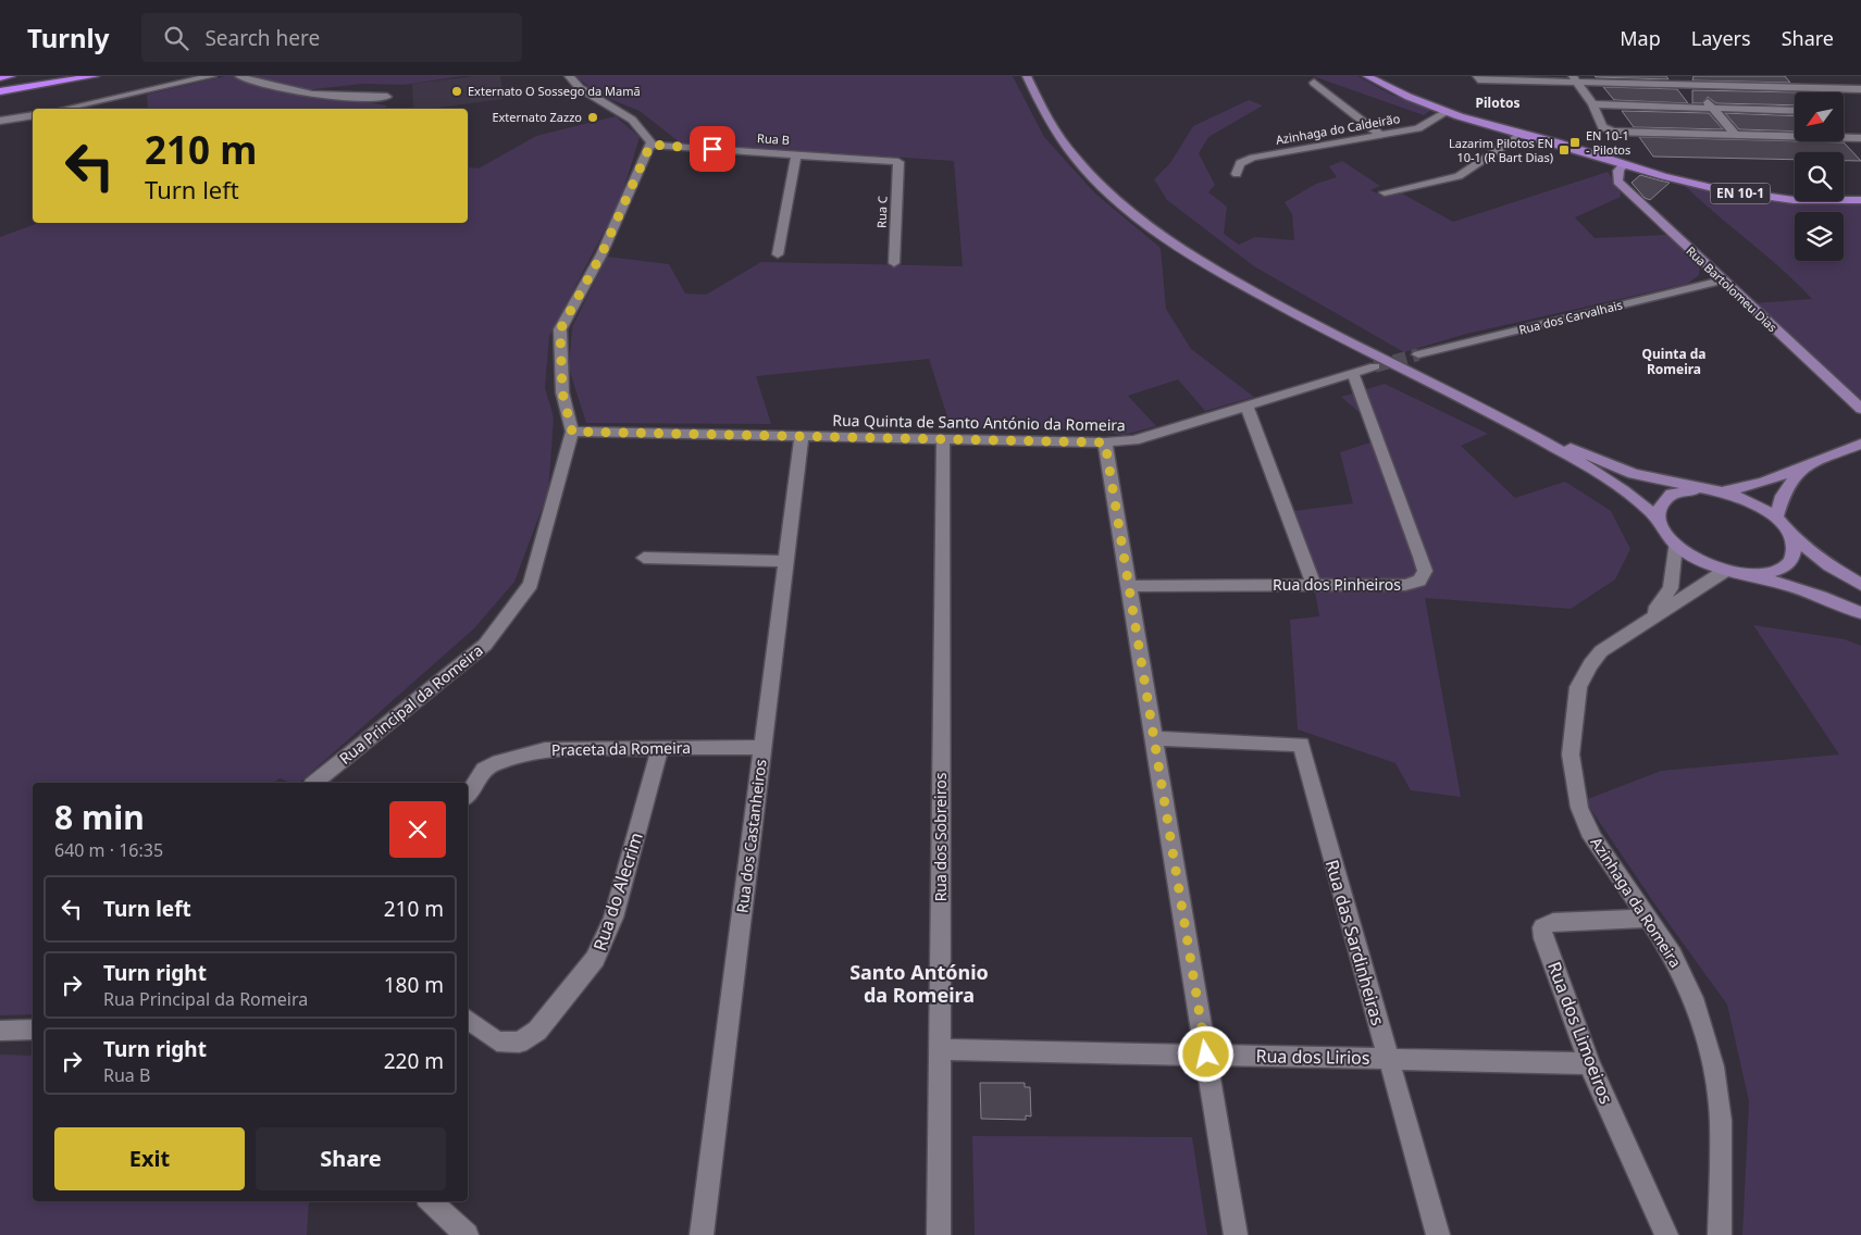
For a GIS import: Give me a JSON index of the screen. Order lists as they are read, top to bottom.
{
  "streets": {
    "main road": ["EN 10-1", "Rua Bartolomeu Dias"],
    "street": [
      "Azinhaga do Caldeirão",
      "Rua B",
      "Rua C",
      "Rua dos Carvalhais",
      "Rua Quinta de Santo António da Romeira",
      "Rua dos Pinheiros",
      "Rua Principal da Romeira",
      "Praceta da Romeira",
      "Rua dos Castanheiros",
      "Rua dos Sobreiros",
      "Rua do Alecrim",
      "Azinhaga da Romeira",
      "Rua das Sardinheiras",
      "Rua dos Limoeiros",
      "Rua dos Lirios"
    ]
  },
  "crossings": [
    ["Azinhaga do Caldeirão", "EN 10-1"],
    ["Rua B", "Rua C"],
    ["Rua B", "Rua Principal da Romeira"],
    ["EN 10-1", "Rua Bartolomeu Dias"],
    ["Rua Bartolomeu Dias", "Rua dos Carvalhais"],
    ["Rua Quinta de Santo António da Romeira", "Rua dos Pinheiros"],
    ["Rua Quinta de Santo António da Romeira", "Rua Principal da Romeira"],
    ["Rua Quinta de Santo António da Romeira", "Rua dos Castanheiros"],
    ["Rua Quinta de Santo António da Romeira", "Rua dos Sobreiros"],
    ["Praceta da Romeira", "Rua dos Castanheiros"],
    ["Praceta da Romeira", "Rua do Alecrim"],
    ["Rua dos Sobreiros", "Rua dos Lirios"],
    ["Azinhaga da Romeira", "Rua dos Limoeiros"],
    ["Rua das Sardinheiras", "Rua dos Lirios"],
    ["Rua dos Limoeiros", "Rua dos Lirios"]
  ],
  "districts": ["Pilotos", "Quinta da Romeira", "Santo António da Romeira"],
  "places": {
    "other": ["Externato O Sossego da Mamã", "Externato Zazzo"],
    "transit": ["EN 10-1 - Pilotos", "Lazarim Pilotos EN 10-1 (R Bart Dias)"]
  },
  "north": "bottom left",
  "page": {
    "header": "Turnly",
    "search": "Search here",
    "nav": ["Map", "Layers", "Share"],
    "turn": ["210 m", "Turn left"],
    "heading": ["8 min", "640 m · 16:35"],
    "list": [
      {
        "name": "Turn left",
        "value": "210 m"
      },
      {
        "name": "Turn right",
        "note": "Rua Principal da Romeira",
        "value": "180 m"
      },
      {
        "name": "Turn right",
        "note": "Rua B",
        "value": "220 m"
      }
    ],
    "buttons": ["Exit", "Share"]
  }
}
